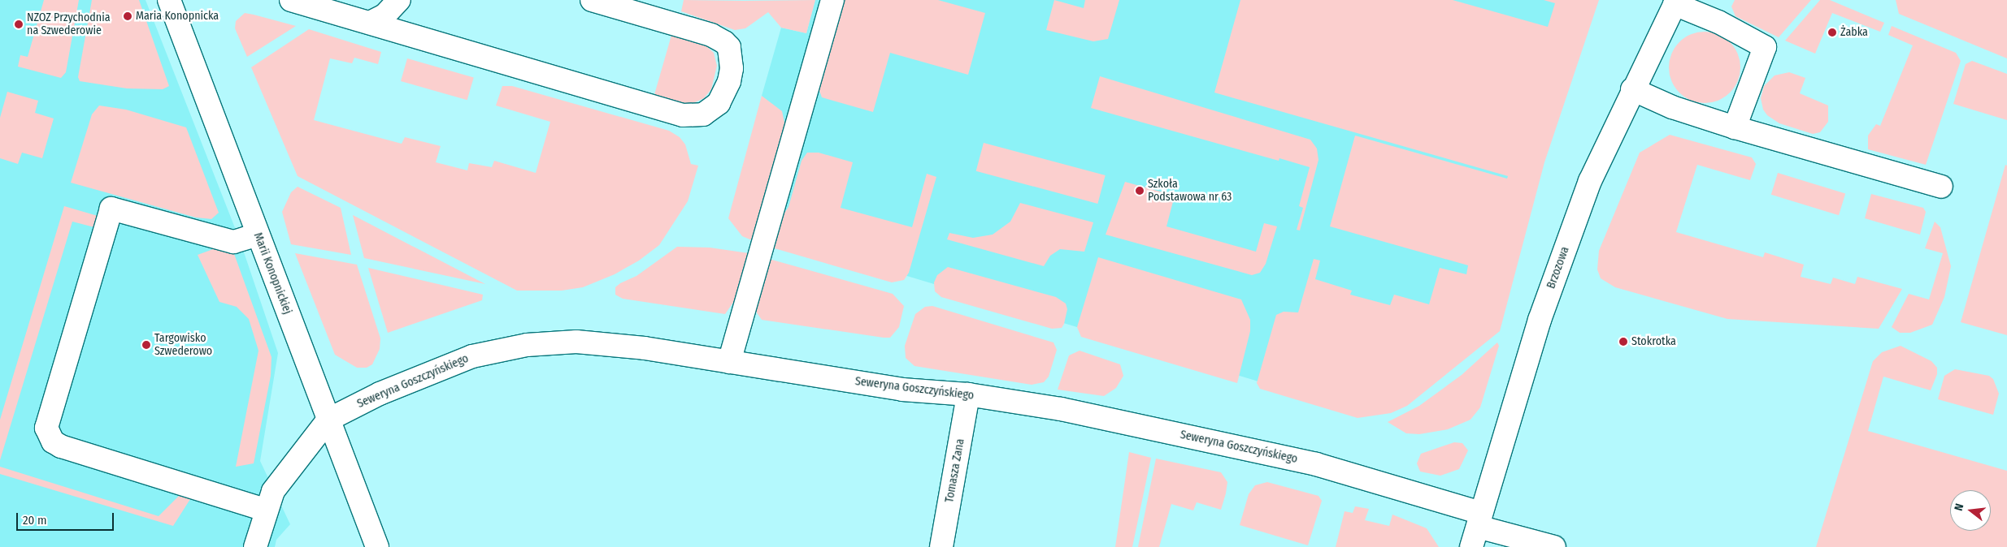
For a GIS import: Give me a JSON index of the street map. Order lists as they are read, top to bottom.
{
  "streets": {
    "street": [
      "Brzozowa",
      "Marii Konopnickiej",
      "Seweryna Goszczyńskiego",
      "Tomasza Zana"
    ]
  },
  "crossings": [
    ["Brzozowa", "Seweryna Goszczyńskiego"],
    ["Marii Konopnickiej", "Seweryna Goszczyńskiego"],
    ["Seweryna Goszczyńskiego", "Tomasza Zana"]
  ],
  "places": [
    "Maria Konopnicka",
    "NZOZ Przychodnia na Szwederowie",
    "Żabka",
    "Szkoła Podstawowa nr 63",
    "Stokrotka",
    "Targowisko Szwederowo"
  ],
  "scale_bar": "20 m",
  "north": "left"
}
